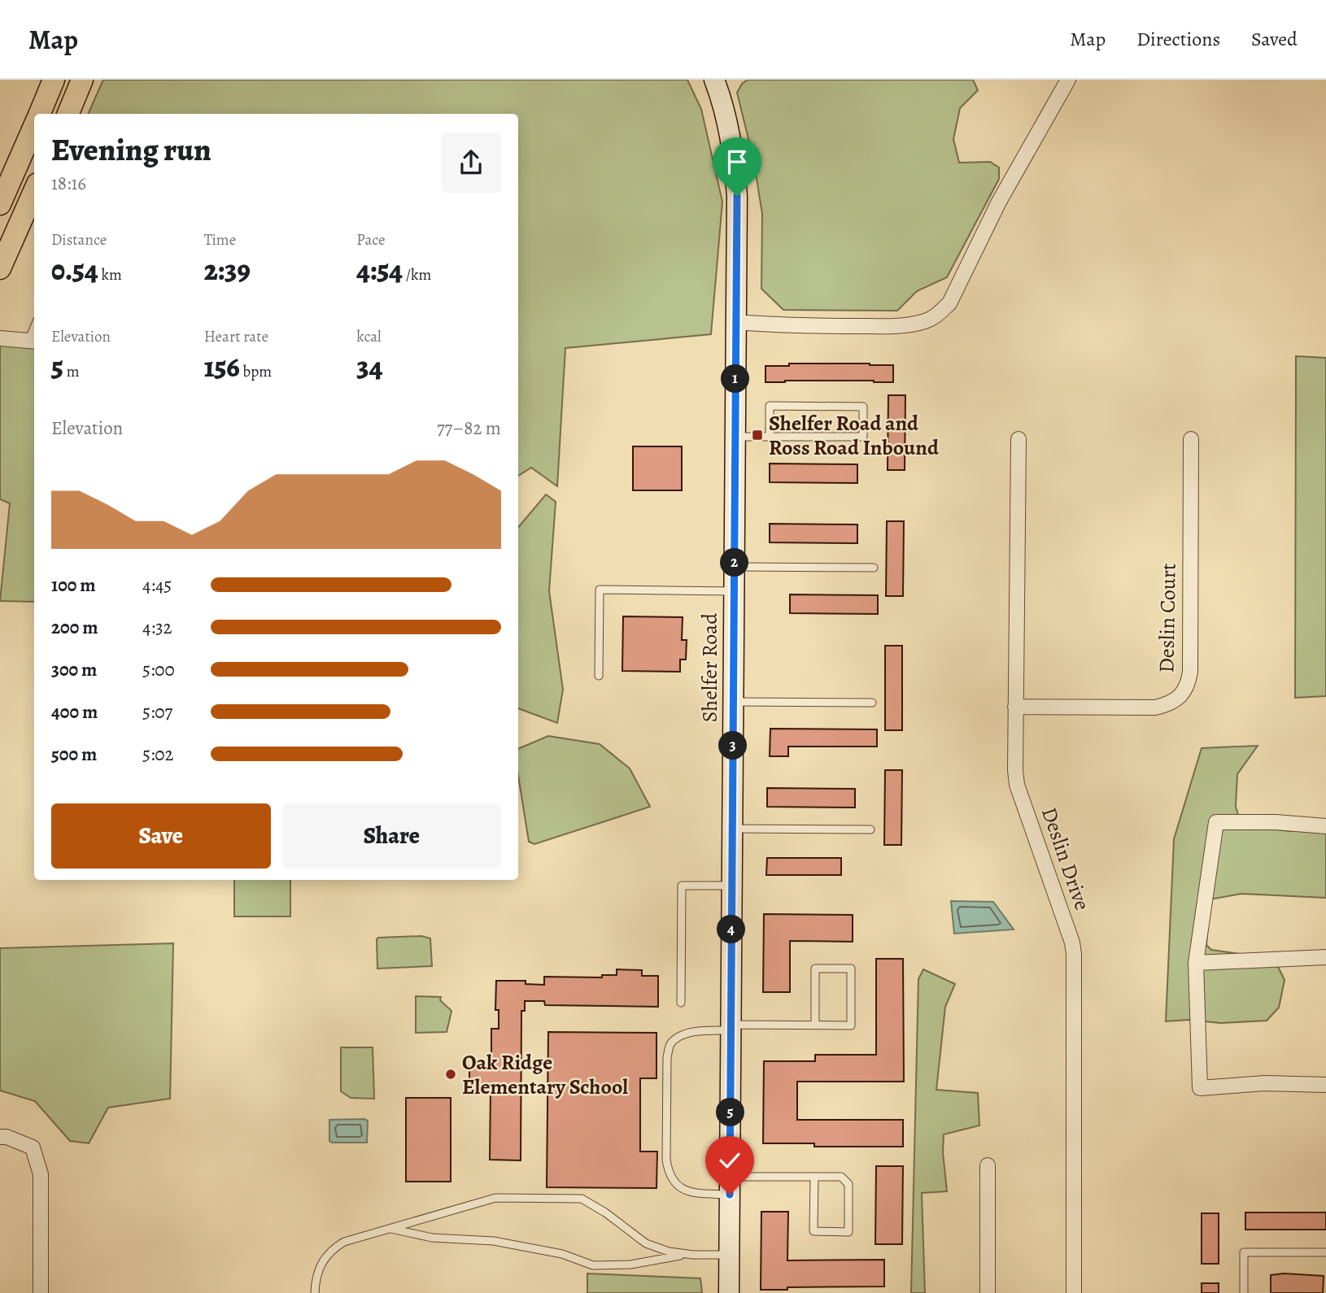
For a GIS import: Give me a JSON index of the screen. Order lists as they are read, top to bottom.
{
  "streets": {
    "street": ["Deslin Court", "Shelfer Road", "Deslin Drive"]
  },
  "crossings": [
    ["Deslin Court", "Deslin Drive"]
  ],
  "places": {
    "transit": ["Shelfer Road and Ross Road Inbound"],
    "other": ["Oak Ridge Elementary School"]
  },
  "page": {
    "header": "Map",
    "nav": ["Map", "Directions", "Saved"],
    "heading": ["Evening run", "18:16"],
    "stats": [
      ["Distance", "0.54 km"],
      ["Time", "2:39"],
      ["Pace", "4:54 /km"],
      ["Elevation", "5 m"],
      ["Heart rate", "156 bpm"],
      ["kcal", "34"]
    ],
    "pins": [
      "1",
      "2",
      "3",
      "4",
      "5"
    ],
    "chart": ["Elevation", "77–82 m"],
    "list": [
      {
        "name": "100 m",
        "note": "4:45"
      },
      {
        "name": "200 m",
        "note": "4:32"
      },
      {
        "name": "300 m",
        "note": "5:00"
      },
      {
        "name": "400 m",
        "note": "5:07"
      },
      {
        "name": "500 m",
        "note": "5:02"
      }
    ],
    "buttons": ["Save", "Share"]
  }
}
